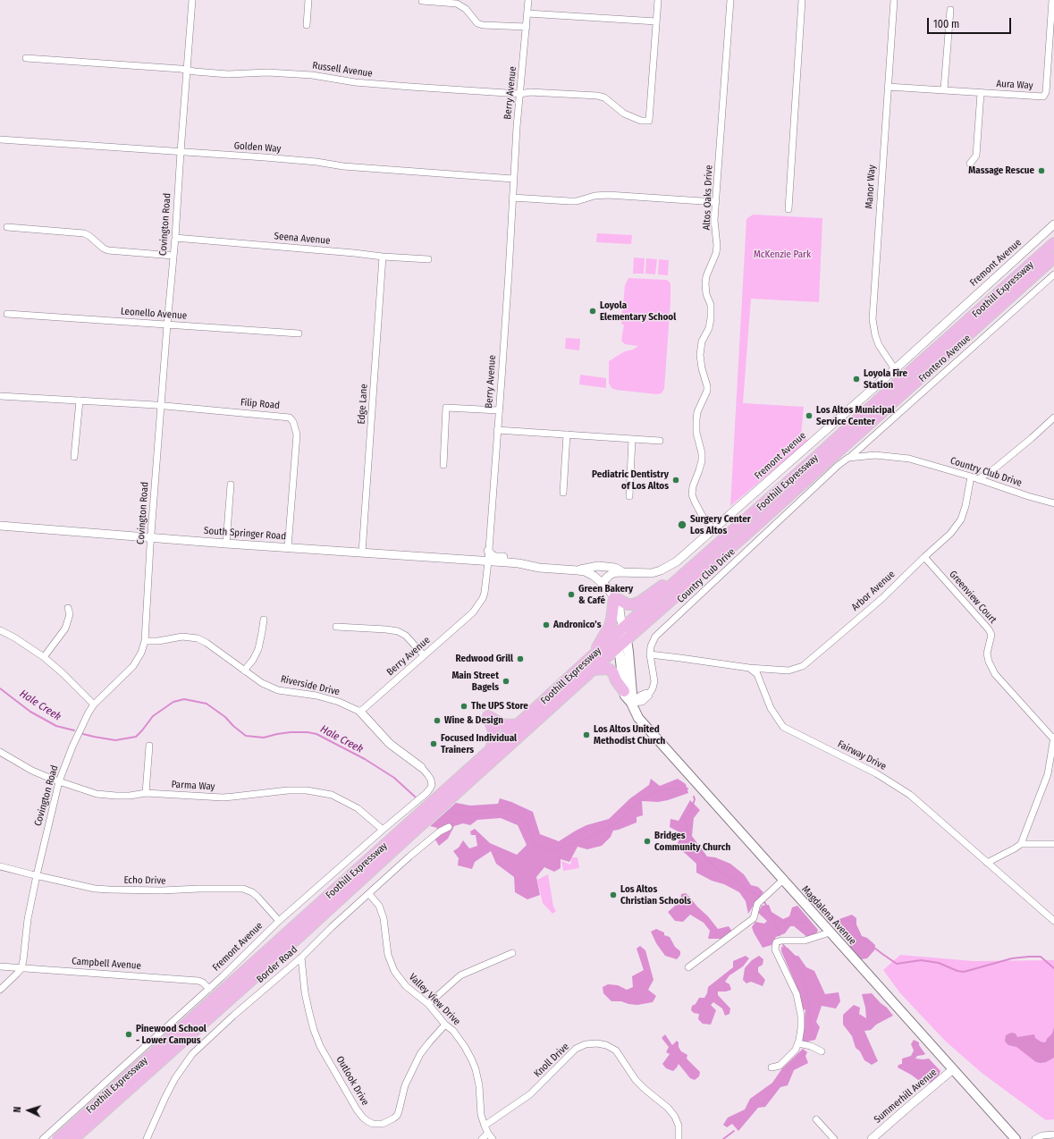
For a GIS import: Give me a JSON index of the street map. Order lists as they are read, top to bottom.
{
  "streets": {
    "highway": ["Foothill Expressway"],
    "main road": ["Magdalena Avenue"],
    "street": [
      "Russell Avenue",
      "Aura Way",
      "Berry Avenue",
      "Golden Way",
      "Manor Way",
      "Altos Oaks Drive",
      "Covington Road",
      "Seena Avenue",
      "Fremont Avenue",
      "Leonello Avenue",
      "Frontero Avenue",
      "Filip Road",
      "Edge Lane",
      "Country Club Drive",
      "South Springer Road",
      "Arbor Avenue",
      "Greenview Court",
      "Riverside Drive",
      "Fairway Drive",
      "Parma Way",
      "Echo Drive",
      "Campbell Avenue",
      "Border Road",
      "Valley View Drive",
      "Knoll Drive",
      "Outlook Drive",
      "Summerhill Avenue"
    ]
  },
  "crossings": [
    ["Russell Avenue", "Berry Avenue"],
    ["Russell Avenue", "Covington Road"],
    ["Aura Way", "Manor Way"],
    ["Berry Avenue", "Golden Way"],
    ["Berry Avenue", "South Springer Road"],
    ["Berry Avenue", "Riverside Drive"],
    ["Golden Way", "Covington Road"],
    ["Manor Way", "Fremont Avenue"],
    ["Altos Oaks Drive", "Fremont Avenue"],
    ["Covington Road", "Seena Avenue"],
    ["Covington Road", "Leonello Avenue"],
    ["Covington Road", "Filip Road"],
    ["Covington Road", "South Springer Road"],
    ["Covington Road", "Riverside Drive"],
    ["Covington Road", "Parma Way"],
    ["Covington Road", "Echo Drive"],
    ["Covington Road", "Campbell Avenue"],
    ["Seena Avenue", "Edge Lane"],
    ["Fremont Avenue", "South Springer Road"],
    ["Fremont Avenue", "Riverside Drive"],
    ["Fremont Avenue", "Parma Way"],
    ["Fremont Avenue", "Echo Drive"],
    ["Fremont Avenue", "Campbell Avenue"],
    ["Foothill Expressway", "South Springer Road"],
    ["Foothill Expressway", "Magdalena Avenue"],
    ["Frontero Avenue", "Country Club Drive"],
    ["Filip Road", "South Springer Road"],
    ["Edge Lane", "South Springer Road"],
    ["Country Club Drive", "Arbor Avenue"],
    ["Country Club Drive", "Magdalena Avenue"],
    ["South Springer Road", "Magdalena Avenue"],
    ["Arbor Avenue", "Greenview Court"],
    ["Arbor Avenue", "Fairway Drive"],
    ["Magdalena Avenue", "Summerhill Avenue"],
    ["Border Road", "Valley View Drive"],
    ["Border Road", "Outlook Drive"],
    ["Valley View Drive", "Knoll Drive"],
    ["Valley View Drive", "Outlook Drive"]
  ],
  "water": ["Hale Creek"],
  "parks": ["McKenzie Park"],
  "places": [
    "Massage Rescue",
    "Loyola Elementary School",
    "Loyola Fire Station",
    "Los Altos Municipal Service Center",
    "Pediatric Dentistry of Los Altos",
    "Surgery Center Los Altos",
    "Green Bakery & Café",
    "Andronico’s",
    "Redwood Grill",
    "Main Street Bagels",
    "The UPS Store",
    "Wine & Design",
    "Los Altos United Methodist Church",
    "Focused Individual Trainers",
    "Bridges Community Church",
    "Los Altos Christian Schools",
    "Pinewood School - Lower Campus"
  ],
  "scale_bar": "100 m",
  "north": "left"
}
